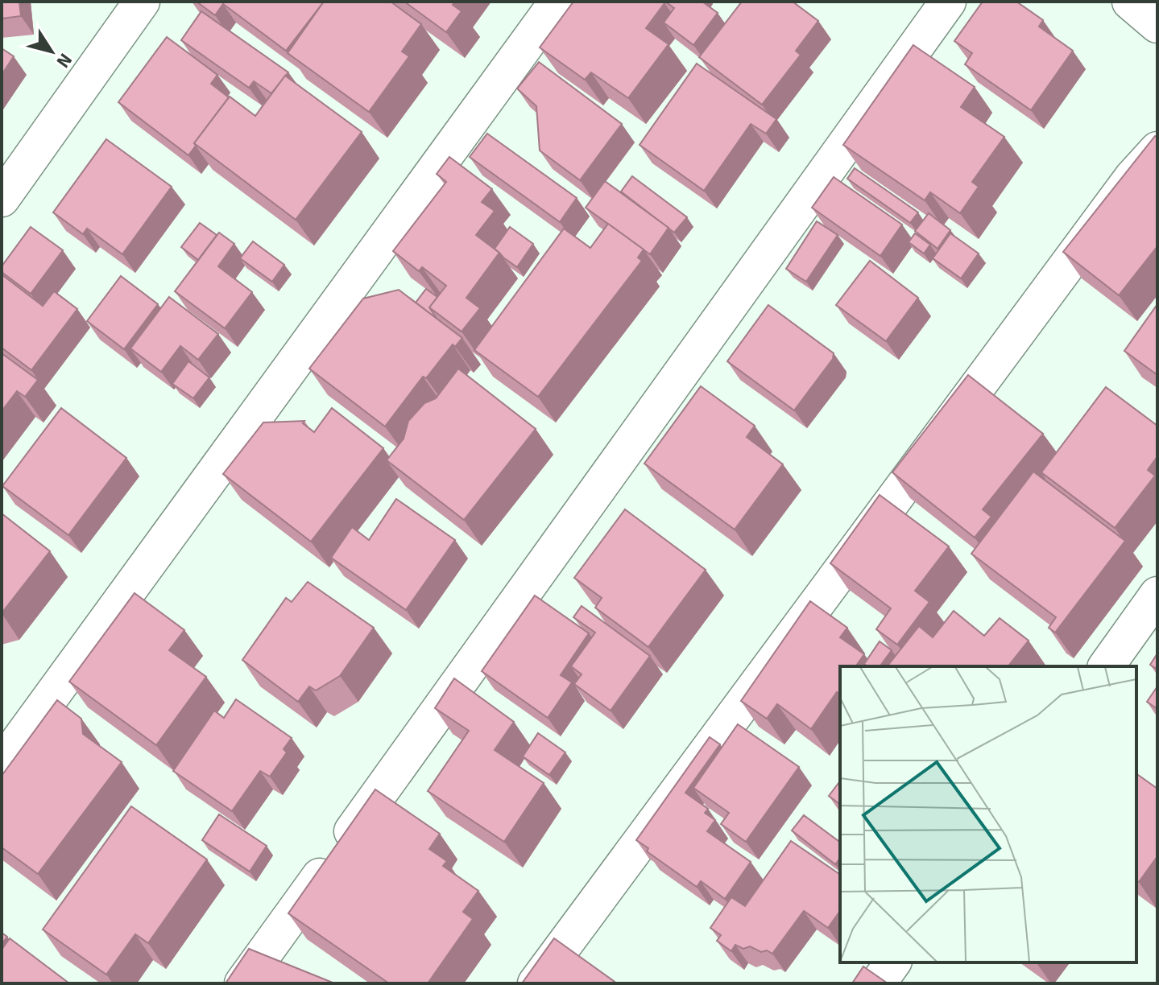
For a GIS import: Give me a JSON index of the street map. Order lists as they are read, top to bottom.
{
  "north": "bottom right"
}
